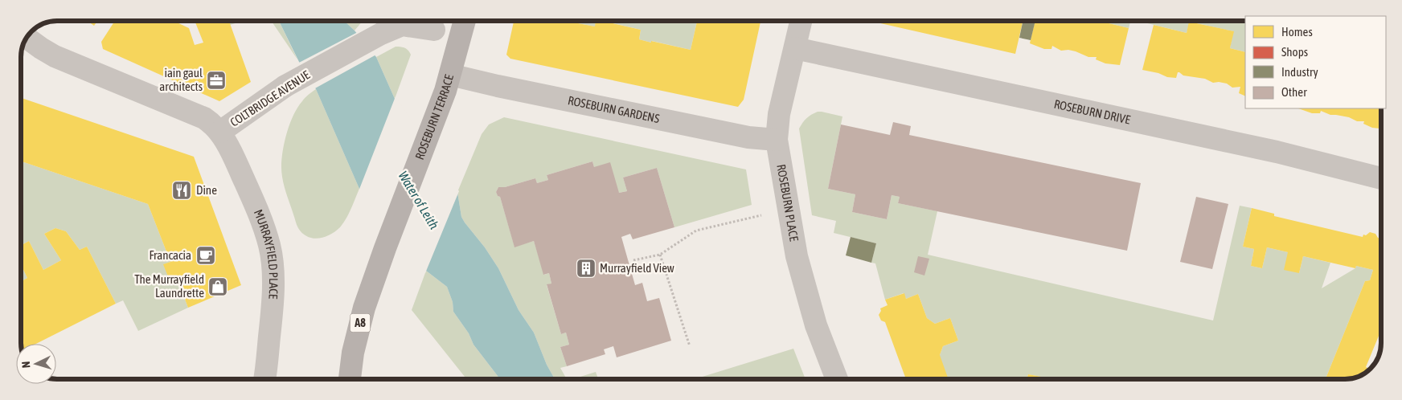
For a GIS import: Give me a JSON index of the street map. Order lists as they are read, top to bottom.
{
  "streets": {
    "main road": ["ROSEBURN TERRACE", "A8"],
    "street": [
      "COLTBRIDGE AVENUE",
      "ROSEBURN GARDENS",
      "ROSEBURN DRIVE",
      "ROSEBURN PLACE",
      "MURRAYFIELD PLACE"
    ]
  },
  "crossings": [
    ["COLTBRIDGE AVENUE", "MURRAYFIELD PLACE"],
    ["ROSEBURN GARDENS", "ROSEBURN TERRACE"],
    ["ROSEBURN GARDENS", "ROSEBURN PLACE"],
    ["ROSEBURN DRIVE", "ROSEBURN PLACE"]
  ],
  "water": ["Water of Leith"],
  "places": {
    "office": ["iain gaul architects"],
    "restaurant": ["Dine"],
    "cafe": ["Francacia"],
    "building": ["Murrayfield View"],
    "shop": ["The Murrayfield Laundrette"]
  },
  "legend": [
    "Homes",
    "Shops",
    "Industry",
    "Other"
  ],
  "north": "left"
}
